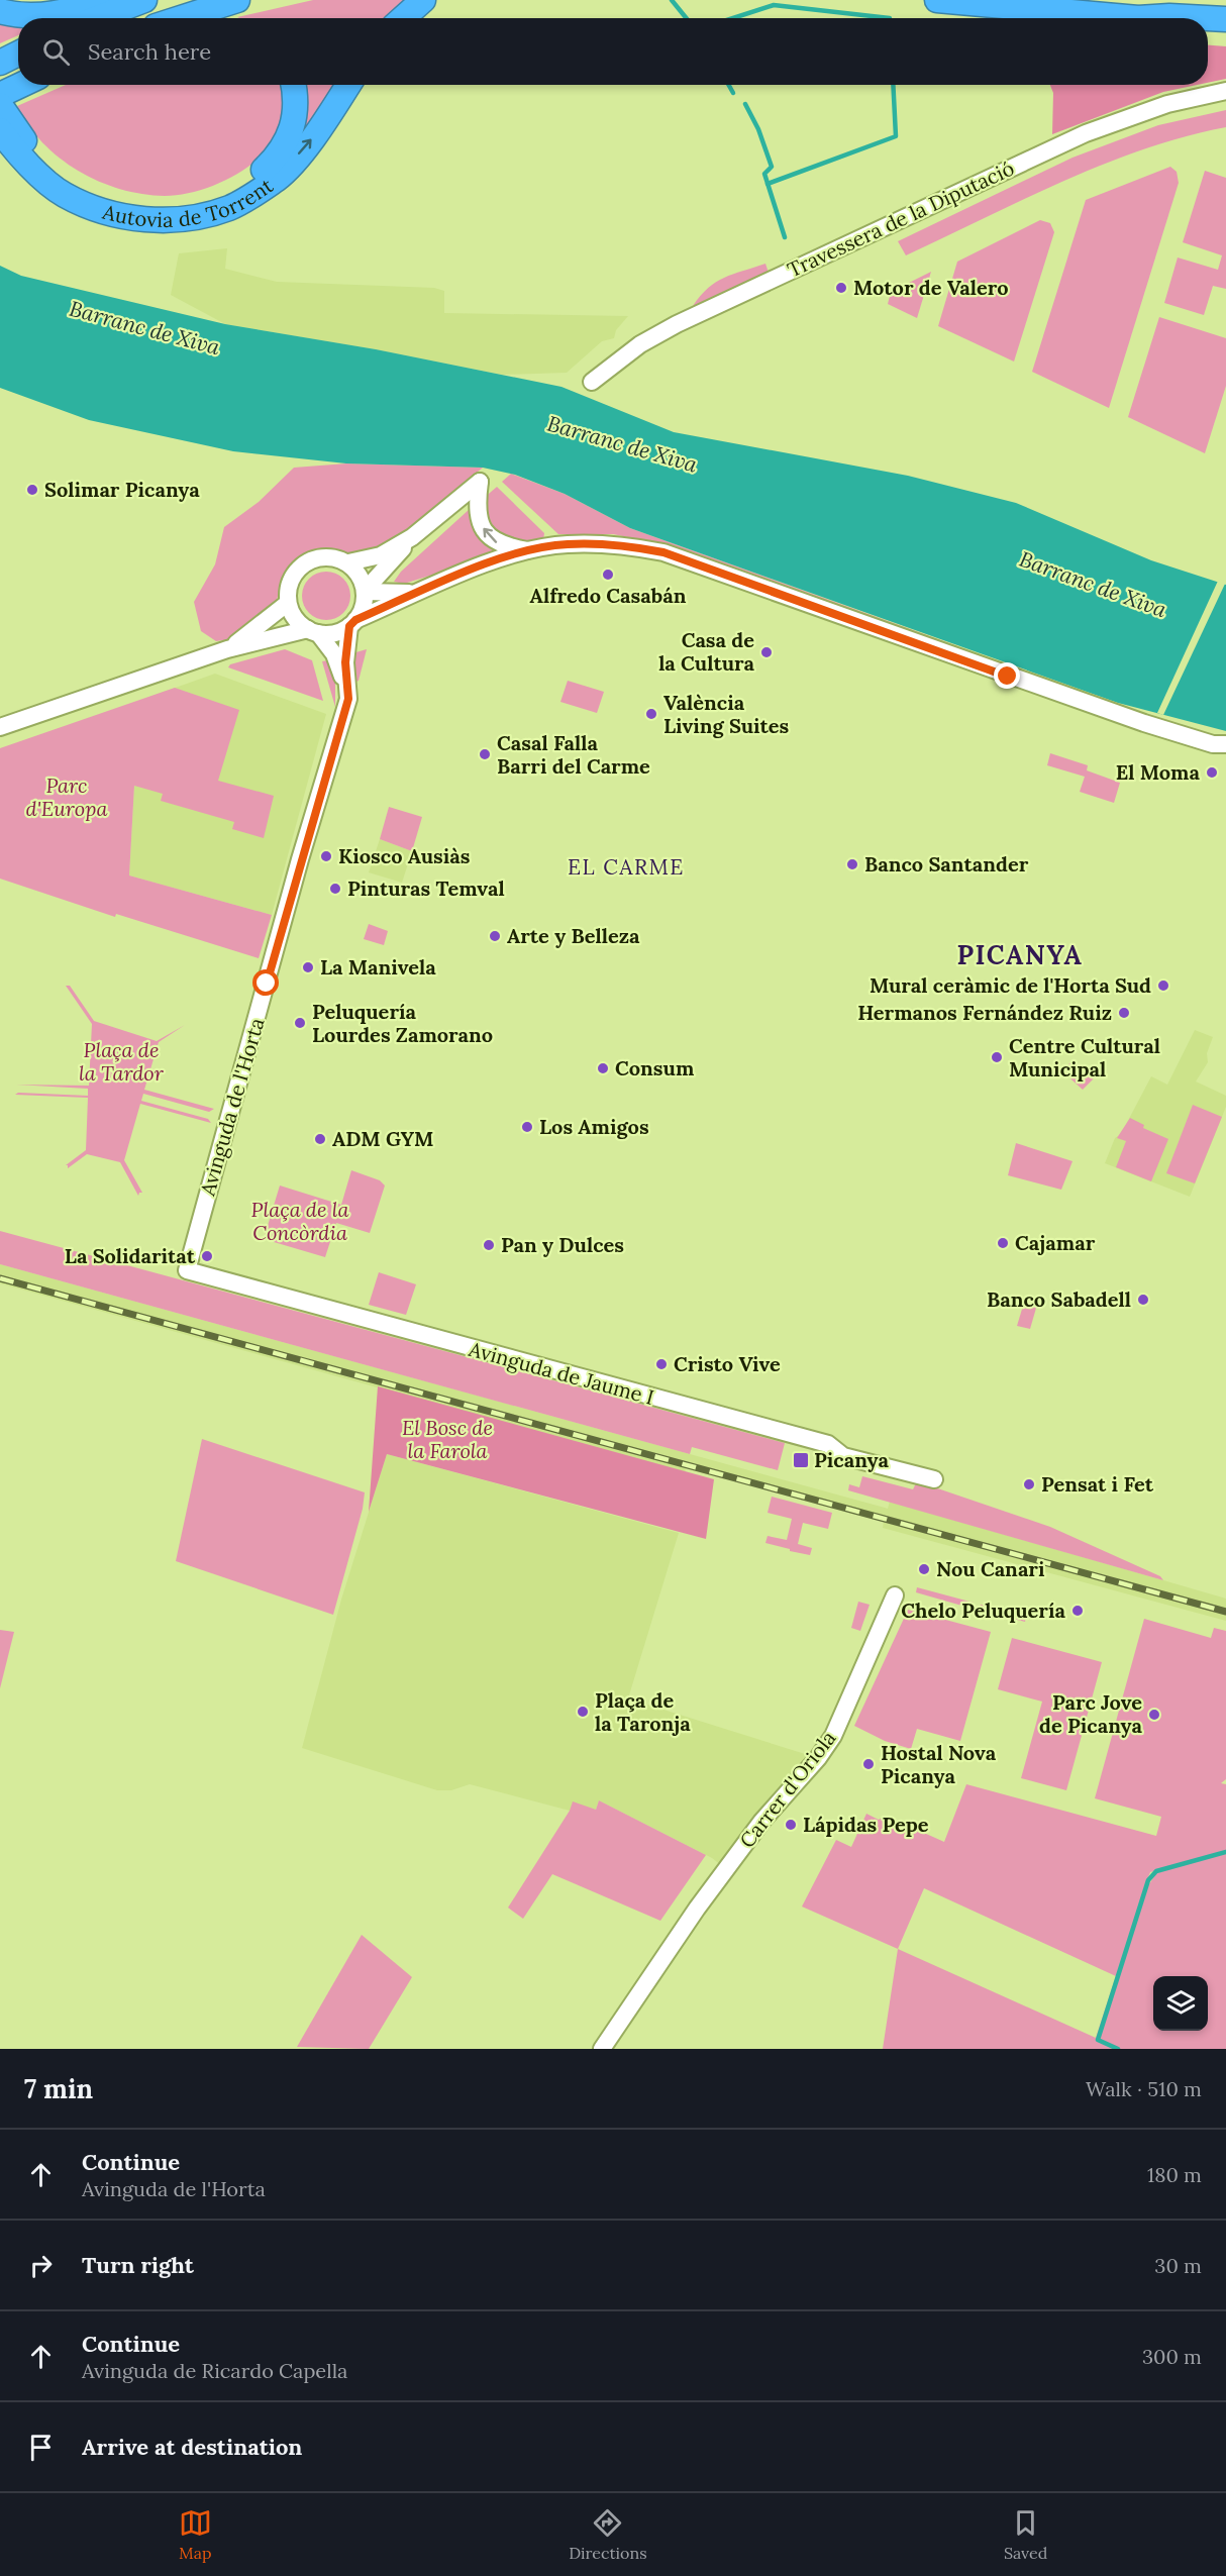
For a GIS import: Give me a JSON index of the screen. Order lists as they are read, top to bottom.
{
  "streets": {
    "highway": ["Autovia de Torrent"],
    "street": [
      "Travessera de la Diputació",
      "Avinguda de l'Horta",
      "Avinguda de Jaume I",
      "Carrer d'Oriola"
    ]
  },
  "crossings": [
    ["Avinguda de l'Horta", "Avinguda de Jaume I"]
  ],
  "one_way": ["Autovia de Torrent"],
  "districts": ["EL CARME", "PICANYA"],
  "water": ["Barranc de Xiva"],
  "parks": [
    "Parc d'Europa",
    "Plaça de la Tardor",
    "Plaça de la Concòrdia",
    "El Bosc de la Farola"
  ],
  "places": {
    "other": [
      "Motor de Valero",
      "Solimar Picanya",
      "Alfredo Casabán",
      "Casa de la Cultura",
      "València Living Suites",
      "Casal Falla Barri del Carme",
      "El Moma",
      "Kiosco Ausiàs",
      "Banco Santander",
      "Pinturas Temval",
      "Arte y Belleza",
      "La Manivela",
      "Mural ceràmic de l'Horta Sud",
      "Hermanos Fernández Ruiz",
      "Peluquería Lourdes Zamorano",
      "Centre Cultural Municipal",
      "Consum",
      "Los Amigos",
      "ADM GYM",
      "Cajamar",
      "Pan y Dulces",
      "La Solidaritat",
      "Banco Sabadell",
      "Cristo Vive",
      "Pensat i Fet",
      "Nou Canari",
      "Chelo Peluquería",
      "Plaça de la Taronja",
      "Parc Jove de Picanya",
      "Hostal Nova Picanya",
      "Lápidas Pepe"
    ],
    "transit": ["Picanya"]
  },
  "page": {
    "search": "Search here",
    "heading": ["7 min", "Walk · 510 m"],
    "list": [
      ["Continue", "Avinguda de l'Horta", "180 m"],
      ["Turn right", "30 m"],
      ["Continue", "Avinguda de Ricardo Capella", "300 m"],
      "Arrive at destination"
    ],
    "nav": ["Map", "Directions", "Saved"]
  }
}
